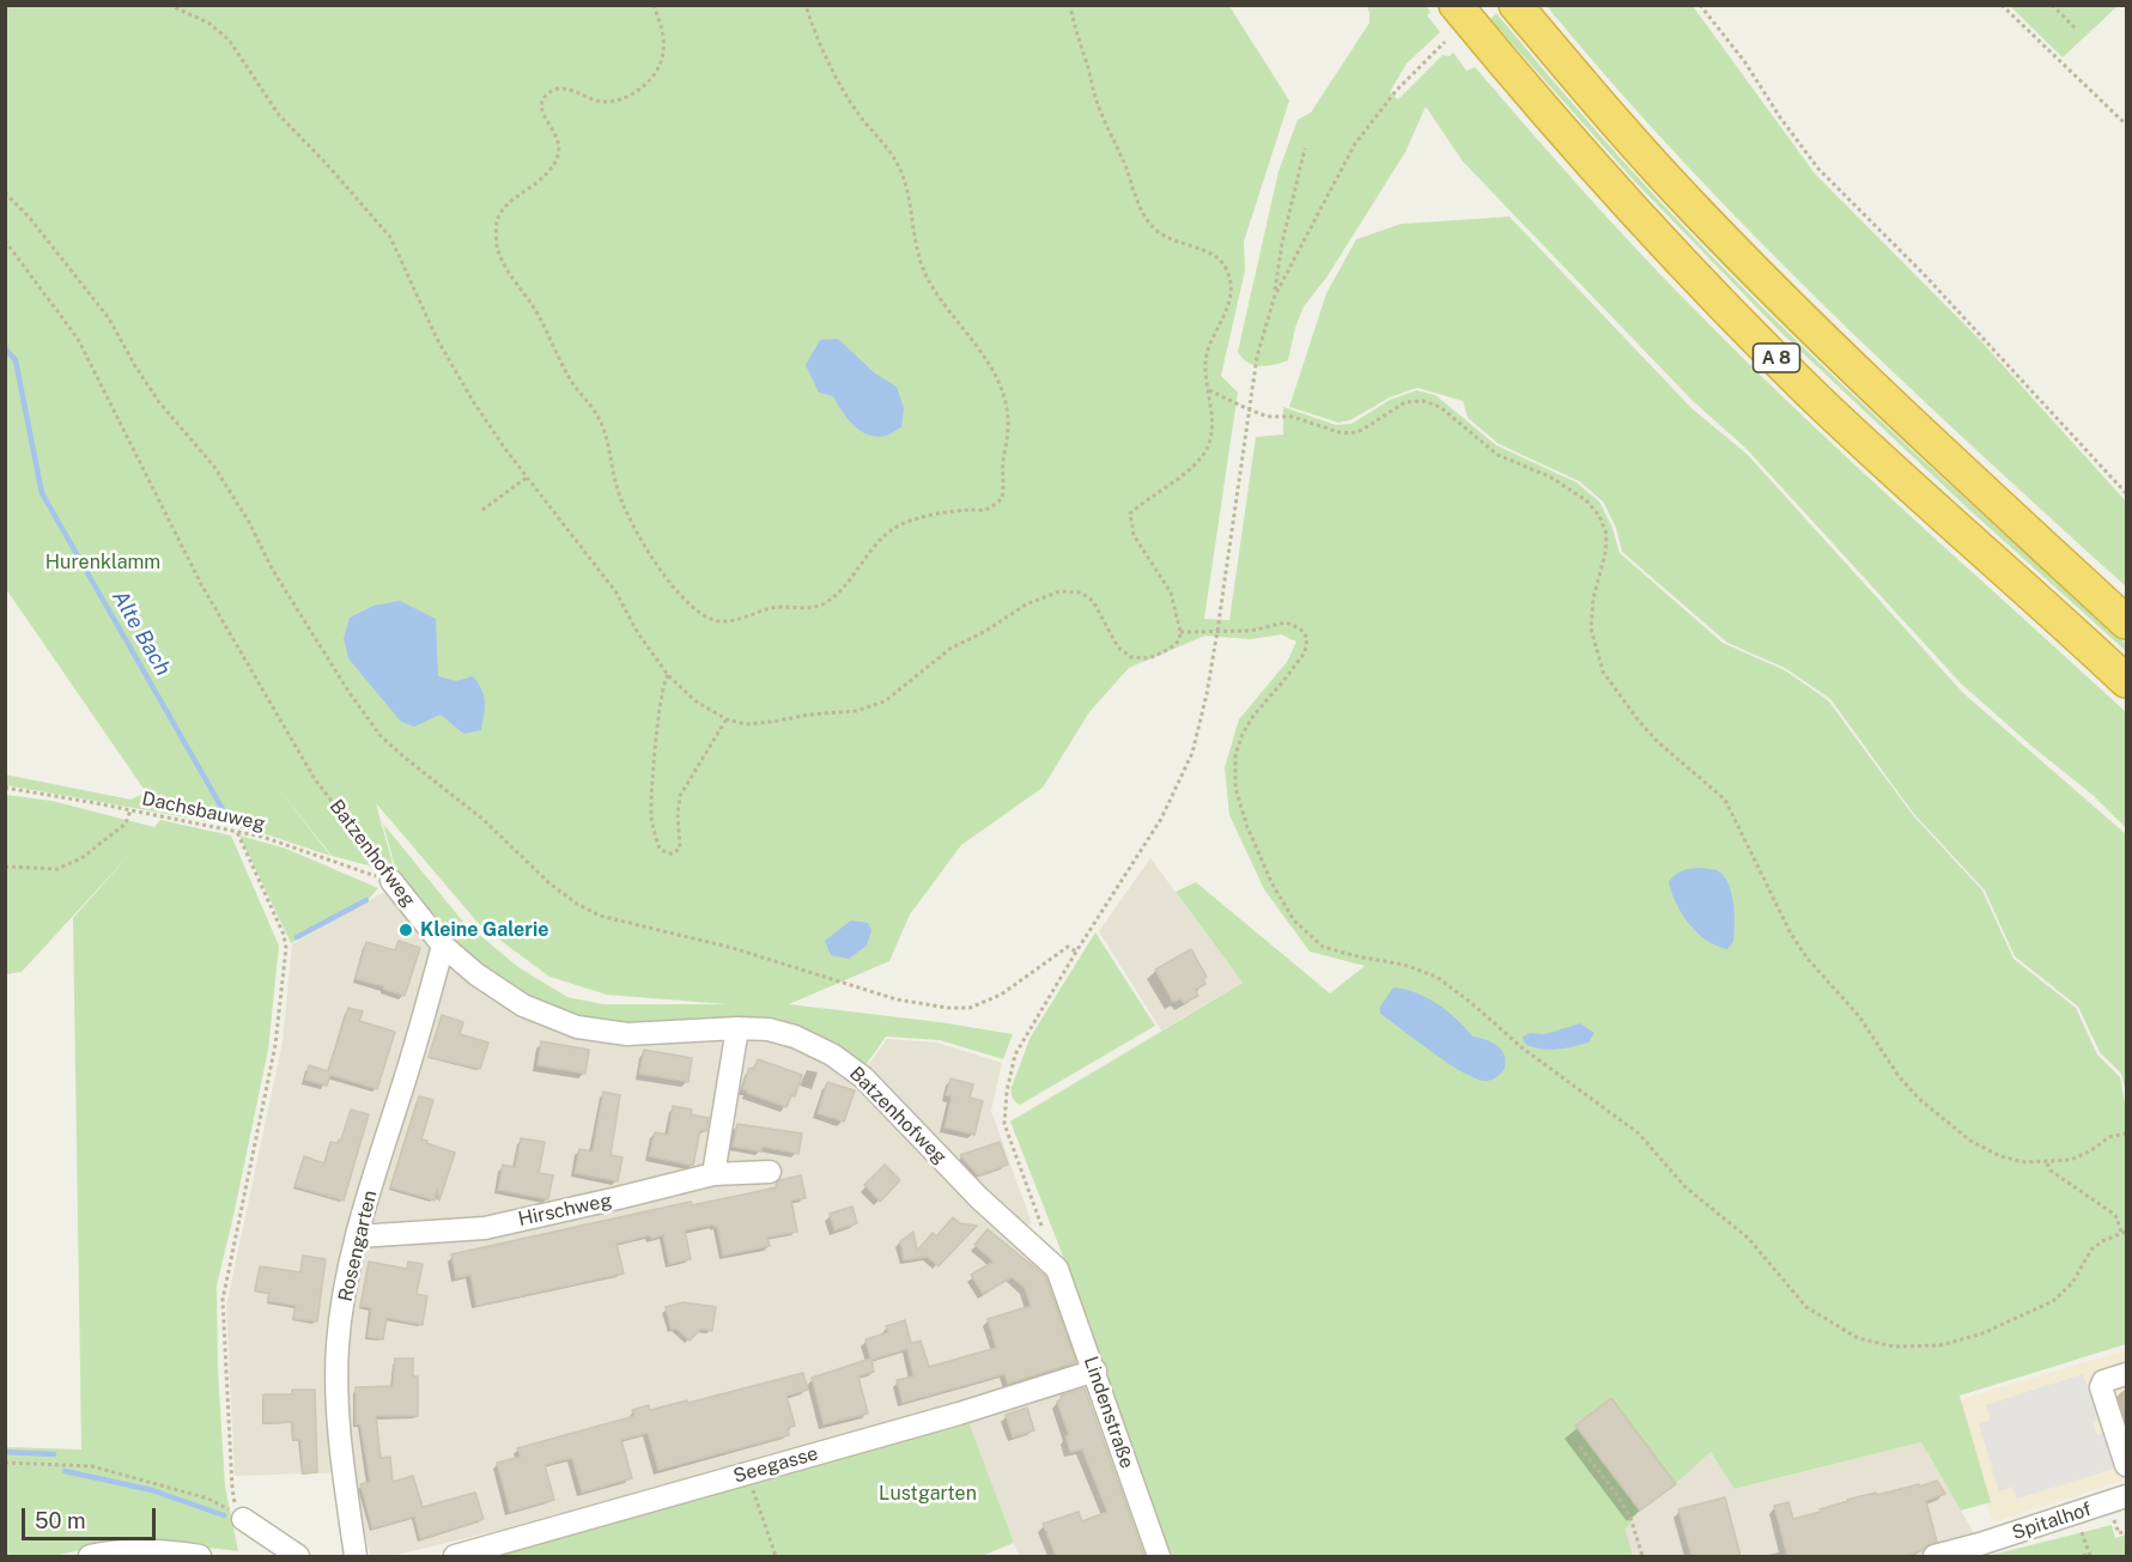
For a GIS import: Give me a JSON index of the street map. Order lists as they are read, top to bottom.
{
  "streets": {
    "highway": ["A 8"],
    "street": [
      "Batzenhofweg",
      "Hirschweg",
      "Rosengarten",
      "Lindenstraße",
      "Seegasse",
      "Spitalhof"
    ],
    "path": ["Dachsbauweg"]
  },
  "crossings": [
    ["Dachsbauweg", "Batzenhofweg"],
    ["Batzenhofweg", "Rosengarten"],
    ["Batzenhofweg", "Lindenstraße"],
    ["Hirschweg", "Rosengarten"],
    ["Lindenstraße", "Seegasse"]
  ],
  "water": ["Alte Bach"],
  "parks": ["Hurenklamm", "Lustgarten"],
  "places": ["Kleine Galerie"],
  "scale_bar": "50 m"
}
